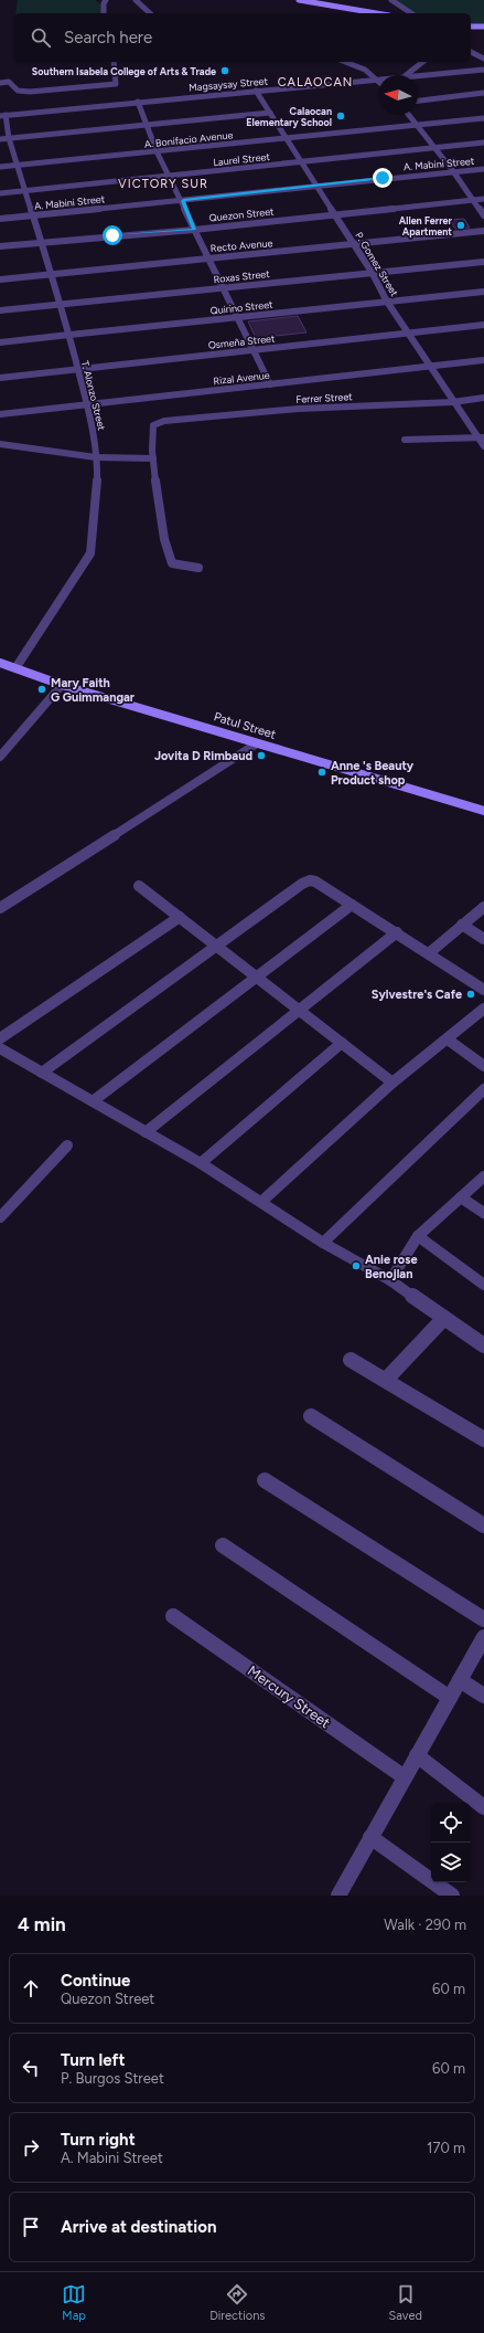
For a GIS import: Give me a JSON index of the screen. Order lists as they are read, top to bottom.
{
  "streets": {
    "main road": ["Patul Street"],
    "street": [
      "Magsaysay Street",
      "A. Bonifacio Avenue",
      "Laurel Street",
      "A. Mabini Street",
      "Quezon Street",
      "Recto Avenue",
      "P. Gomez Street",
      "Roxas Street",
      "Quirino Street",
      "Osmeña Street",
      "Rizal Avenue",
      "T. Alonzo Street",
      "Ferrer Street",
      "Mercury Street"
    ]
  },
  "crossings": [
    ["Magsaysay Street", "P. Gomez Street"],
    ["Magsaysay Street", "T. Alonzo Street"],
    ["A. Bonifacio Avenue", "P. Gomez Street"],
    ["A. Bonifacio Avenue", "T. Alonzo Street"],
    ["Laurel Street", "P. Gomez Street"],
    ["Laurel Street", "T. Alonzo Street"],
    ["A. Mabini Street", "P. Gomez Street"],
    ["A. Mabini Street", "T. Alonzo Street"],
    ["Quezon Street", "P. Gomez Street"],
    ["Quezon Street", "T. Alonzo Street"],
    ["Recto Avenue", "P. Gomez Street"],
    ["Recto Avenue", "T. Alonzo Street"],
    ["P. Gomez Street", "Roxas Street"],
    ["P. Gomez Street", "Quirino Street"],
    ["P. Gomez Street", "Osmeña Street"],
    ["P. Gomez Street", "Rizal Avenue"],
    ["P. Gomez Street", "Ferrer Street"],
    ["Roxas Street", "T. Alonzo Street"],
    ["Quirino Street", "T. Alonzo Street"],
    ["Osmeña Street", "T. Alonzo Street"],
    ["Rizal Avenue", "T. Alonzo Street"],
    ["T. Alonzo Street", "Patul Street"]
  ],
  "districts": ["CALAOCAN", "VICTORY SUR"],
  "places": [
    "Southern Isabela College of Arts & Trade",
    "Calaocan Elementary School",
    "Allen Ferrer Apartment",
    "Mary Faith G Guimmangar",
    "Jovita D Rimbaud",
    "Anne 's Beauty Product shop",
    "Sylvestre's Cafe",
    "Anie rose Benojlan"
  ],
  "north": "left",
  "page": {
    "search": "Search here",
    "heading": ["4 min", "Walk · 290 m"],
    "list": [
      ["Continue", "Quezon Street", "60 m"],
      ["Turn left", "P. Burgos Street", "60 m"],
      ["Turn right", "A. Mabini Street", "170 m"],
      "Arrive at destination"
    ],
    "nav": ["Map", "Directions", "Saved"]
  }
}
